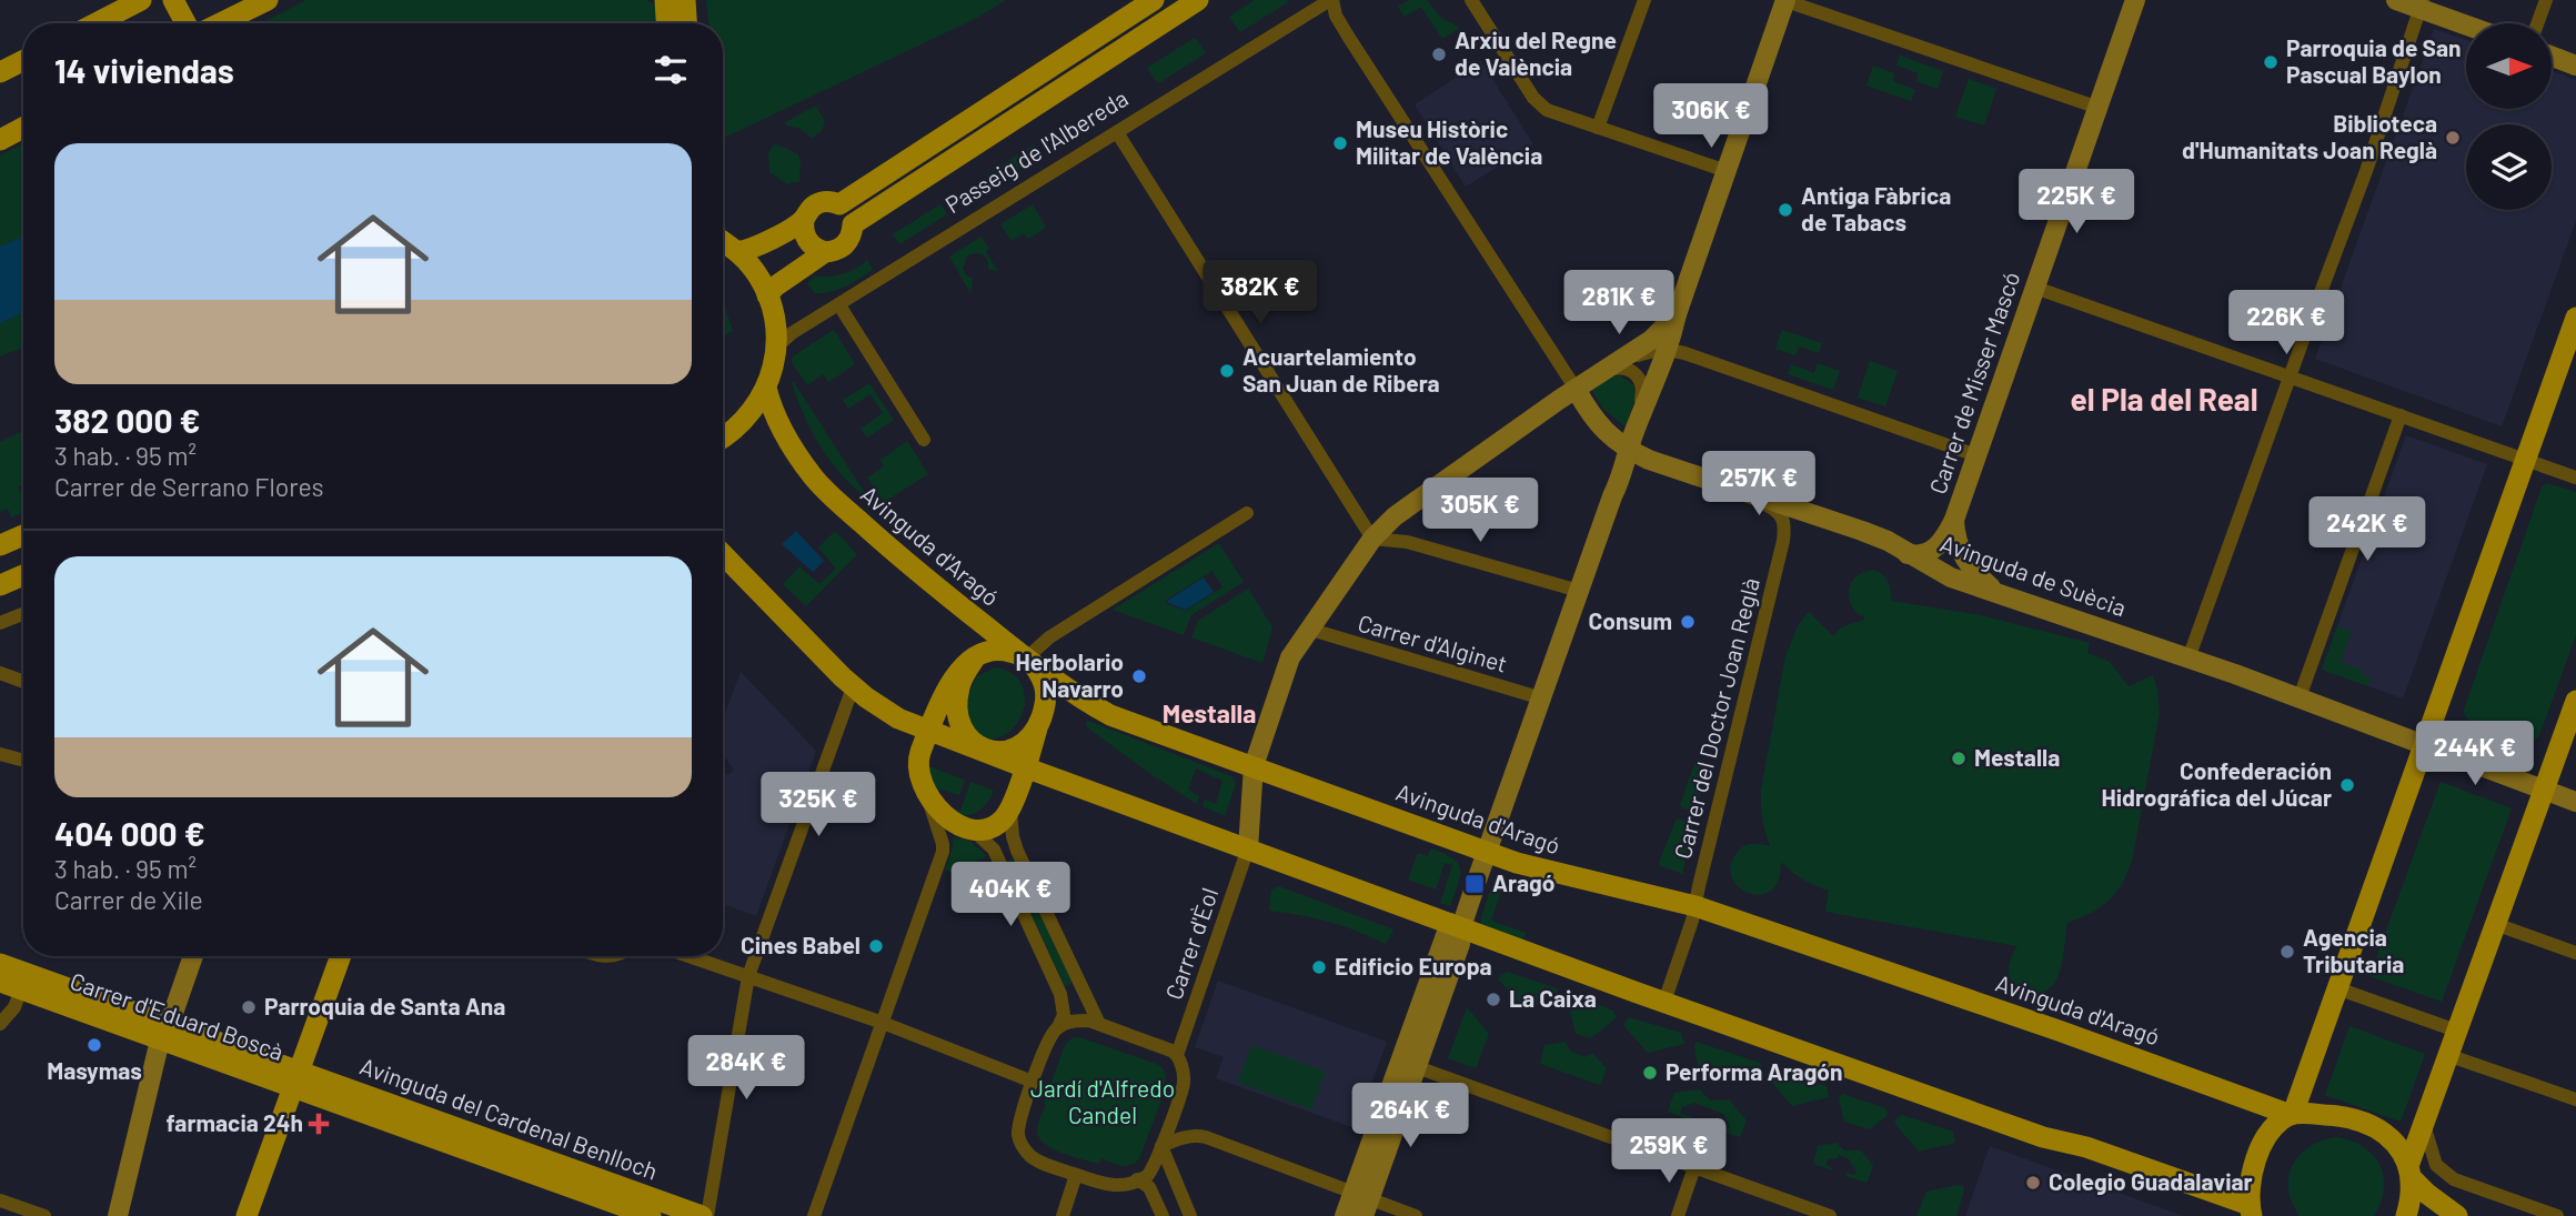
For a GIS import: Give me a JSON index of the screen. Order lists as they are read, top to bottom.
{
  "streets": {
    "main road": [
      "Passeig de l'Albereda",
      "Avinguda d'Aragó",
      "Carrer d'Eduard Boscà",
      "Avinguda del Cardenal Benlloch"
    ],
    "street": [
      "Carrer de Misser Mascó",
      "Avinguda de Suècia",
      "Carrer d'Alginet",
      "Carrer del Doctor Joan Reglà",
      "Carrer d'Èol"
    ]
  },
  "crossings": [
    ["Carrer de Misser Mascó", "Avinguda de Suècia"],
    ["Avinguda d'Aragó", "Carrer del Doctor Joan Reglà"],
    ["Avinguda de Suècia", "Carrer del Doctor Joan Reglà"],
    ["Carrer d'Eduard Boscà", "Avinguda del Cardenal Benlloch"]
  ],
  "districts": ["el Pla del Real", "Mestalla"],
  "parks": ["Jardí d'Alfredo Candel"],
  "places": {
    "other": [
      "Arxiu del Regne de València",
      "Parroquia de San Pascual Baylon",
      "Biblioteca d'Humanitats Joan Reglà",
      "Museu Històric Militar de València",
      "Antiga Fàbrica de Tabacs",
      "Acuartelamiento San Juan de Ribera",
      "Consum",
      "Herbolario Navarro",
      "Mestalla",
      "Confederación Hidrográfica del Júcar",
      "Cines Babel",
      "Agencia Tributaria",
      "Edificio Europa",
      "La Caixa",
      "Parroquia de Santa Ana",
      "Masymas",
      "Performa Aragón",
      "Colegio Guadalaviar"
    ],
    "transit": ["Aragó"],
    "health": ["farmacia 24h"]
  },
  "north": "right",
  "page": {
    "heading": "14 viviendas",
    "price": [
      "306K €",
      "225K €",
      "382K €",
      "281K €",
      "226K €",
      "257K €",
      "305K €",
      "242K €",
      "244K €",
      "325K €",
      "404K €",
      "284K €",
      "264K €",
      "259K €"
    ],
    "list": [
      {
        "name": "382 000 €",
        "note": "3 hab. · 95 m² · Carrer de Serrano Flores"
      },
      {
        "name": "404 000 €",
        "note": "3 hab. · 95 m² · Carrer de Xile"
      }
    ]
  }
}
